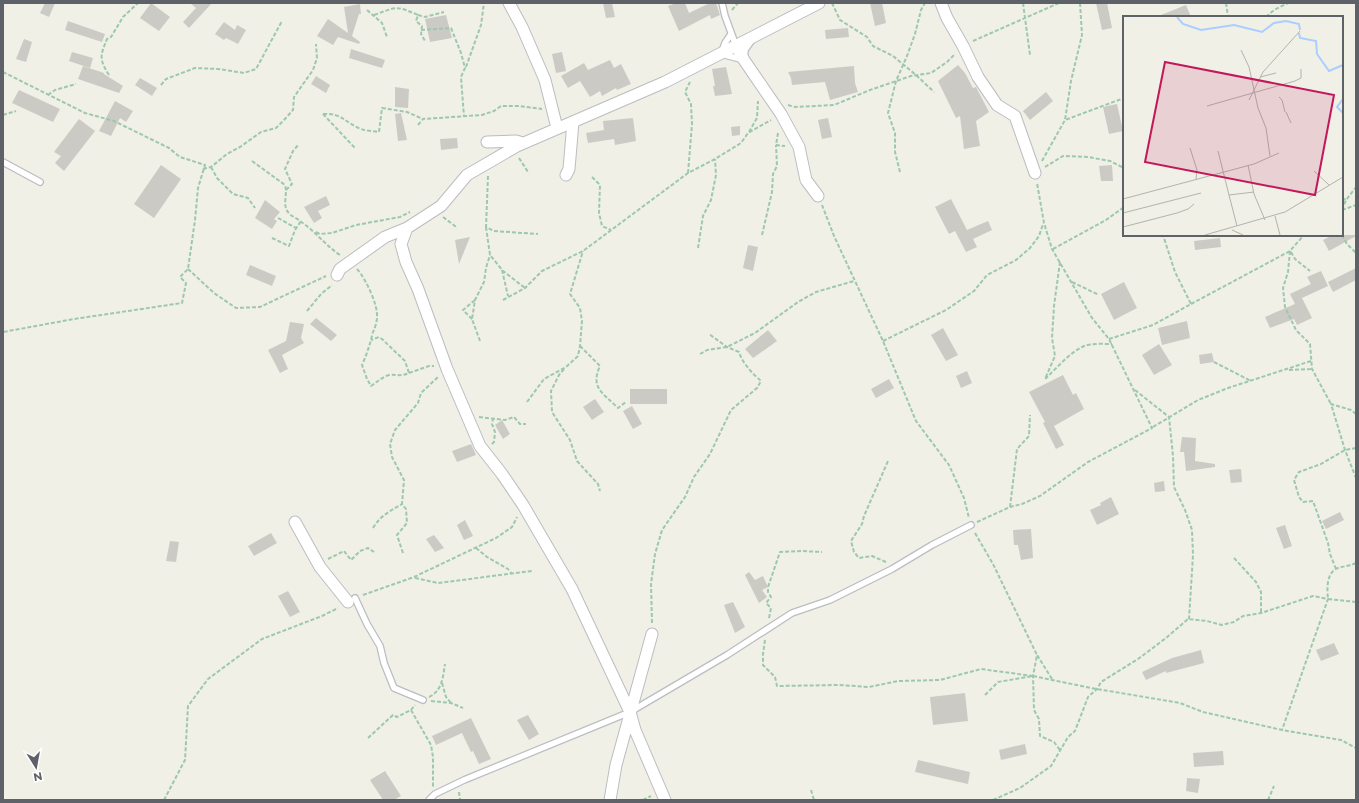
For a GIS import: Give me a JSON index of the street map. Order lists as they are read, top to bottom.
{
  "north": "bottom"
}
